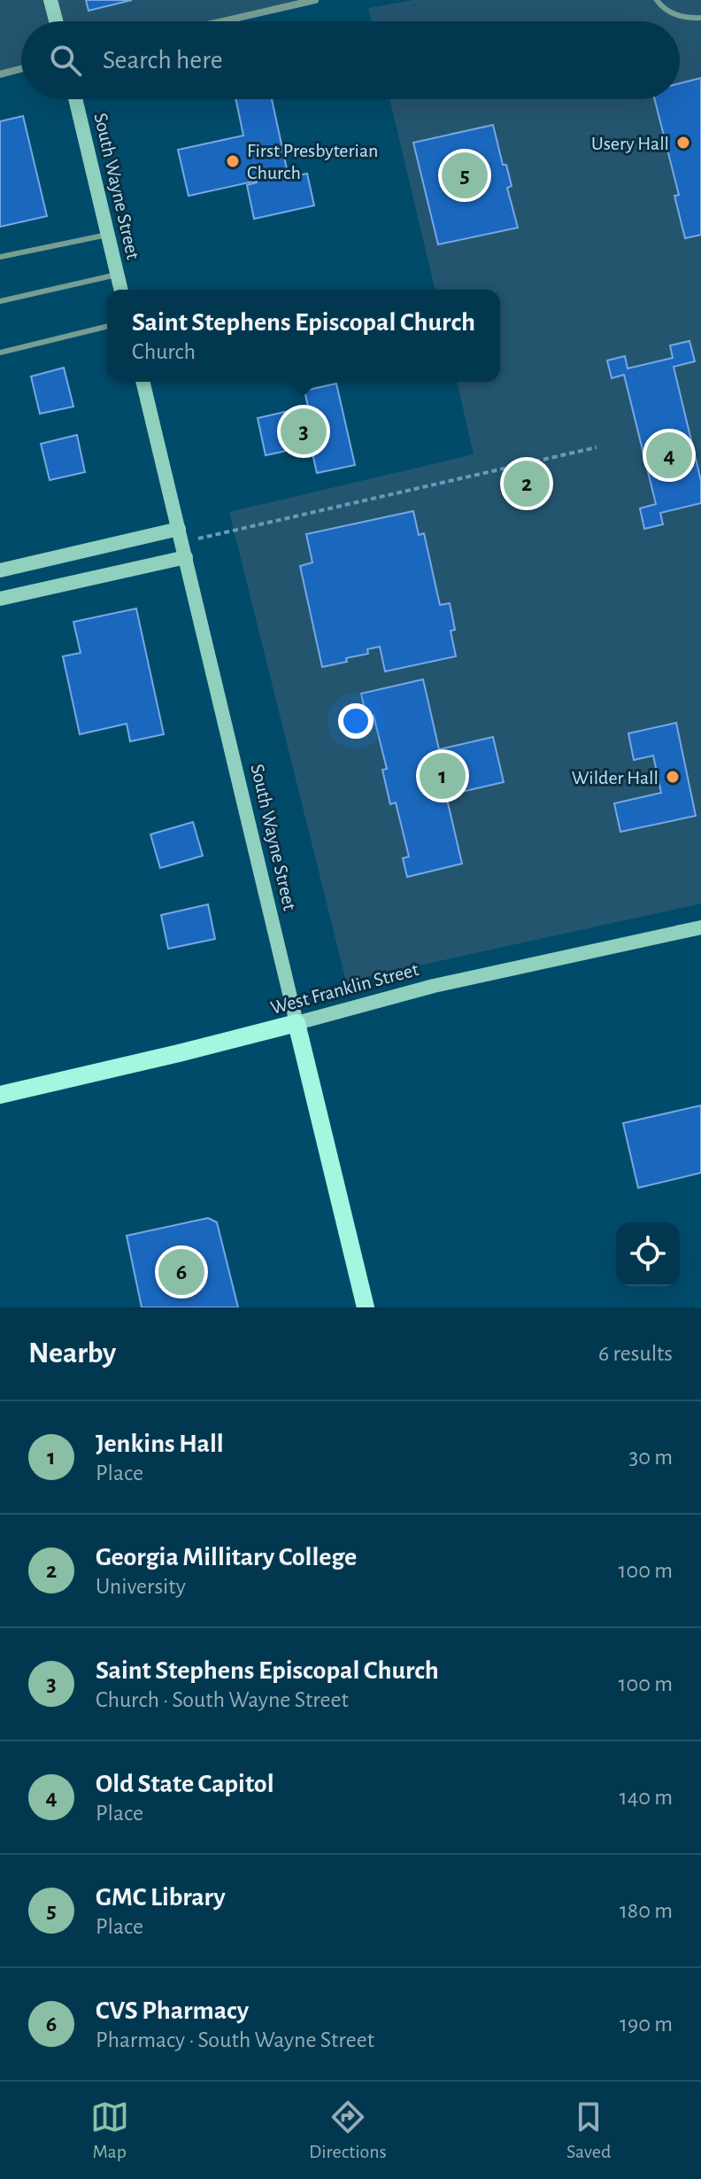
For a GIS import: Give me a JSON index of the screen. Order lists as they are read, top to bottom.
{
  "streets": {
    "main road": ["South Wayne Street", "West Franklin Street"]
  },
  "crossings": [
    ["South Wayne Street", "West Franklin Street"]
  ],
  "places": ["Usery Hall", "First Presbyterian Church", "Wilder Hall"],
  "page": {
    "search": "Search here",
    "pins": [
      "5",
      "3",
      "4",
      "2",
      "1",
      "6"
    ],
    "popup": ["Saint Stephens Episcopal Church", "Church"],
    "heading": ["Nearby", "6 results"],
    "list": [
      {
        "mark": "1",
        "name": "Jenkins Hall",
        "note": "Place",
        "value": "30 m"
      },
      {
        "mark": "2",
        "name": "Georgia Millitary College",
        "note": "University",
        "value": "100 m"
      },
      {
        "mark": "3",
        "name": "Saint Stephens Episcopal Church",
        "note": "Church · South Wayne Street",
        "value": "100 m"
      },
      {
        "mark": "4",
        "name": "Old State Capitol",
        "note": "Place",
        "value": "140 m"
      },
      {
        "mark": "5",
        "name": "GMC Library",
        "note": "Place",
        "value": "180 m"
      },
      {
        "mark": "6",
        "name": "CVS Pharmacy",
        "note": "Pharmacy · South Wayne Street",
        "value": "190 m"
      }
    ],
    "nav": ["Map", "Directions", "Saved"]
  }
}
